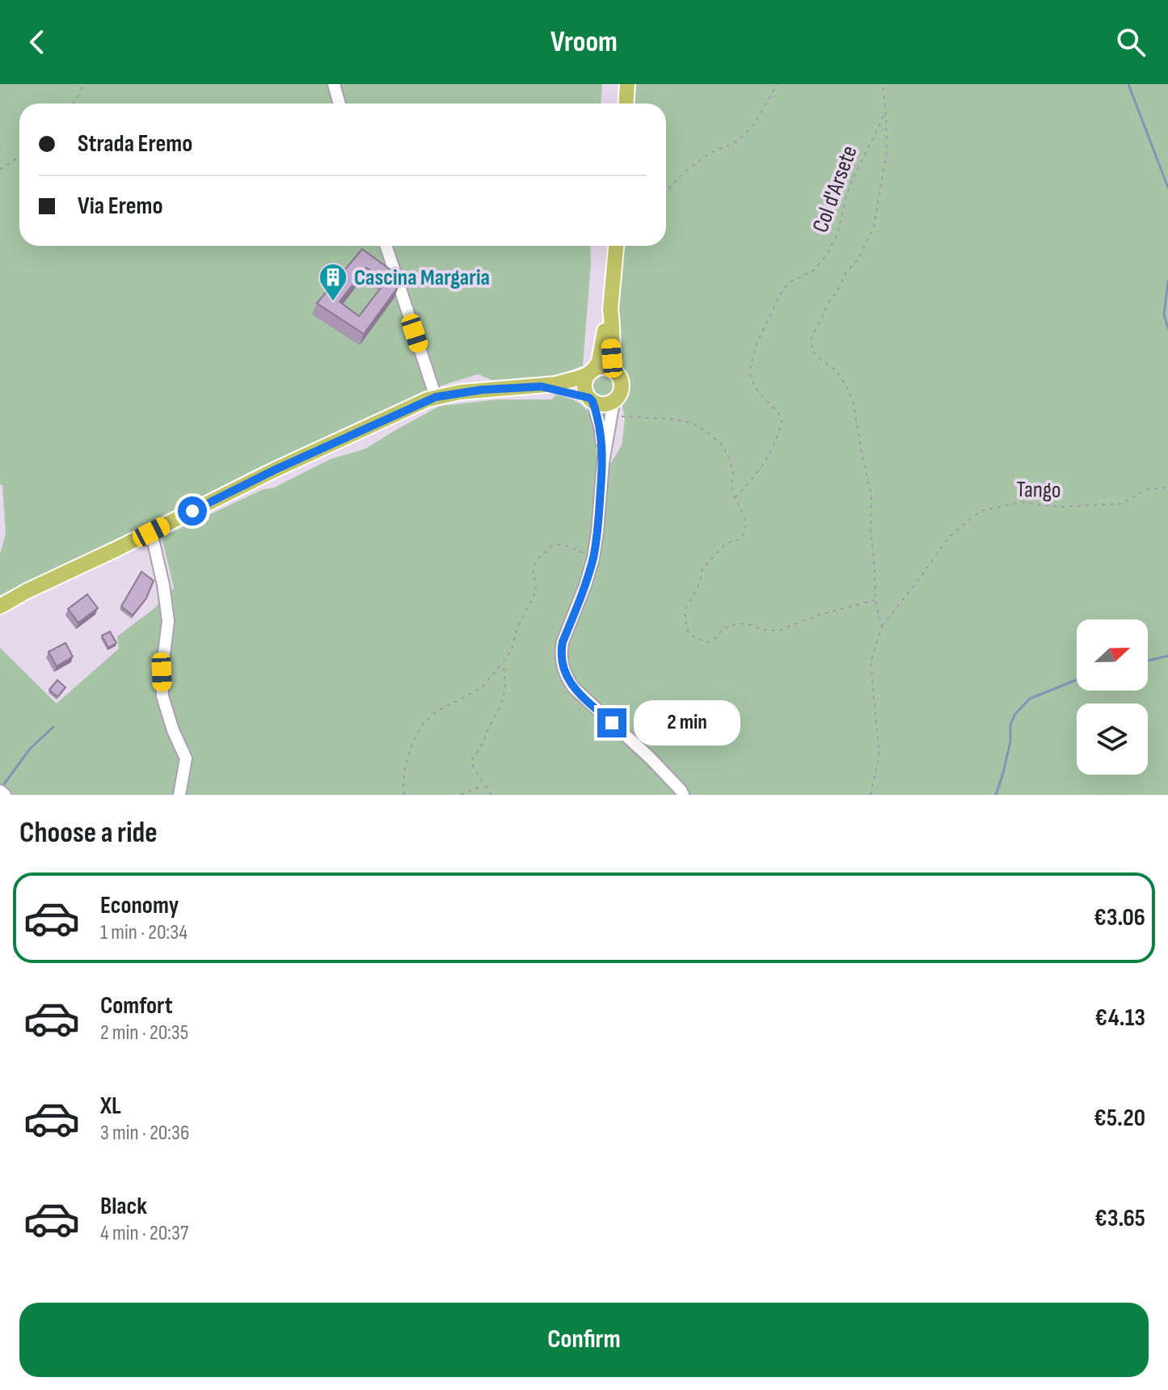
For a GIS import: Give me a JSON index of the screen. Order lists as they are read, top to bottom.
{
  "streets": {
    "path": ["Col d'Arsete", "Tango"]
  },
  "places": {
    "building": ["Cascina Margaria"]
  },
  "north": "right",
  "page": {
    "header": "Vroom",
    "banner": ["Strada Eremo", "Via Eremo"],
    "bubble": "2 min",
    "heading": "Choose a ride",
    "list": [
      {
        "name": "Economy",
        "note": "1 min · 20:34",
        "value": "€3.06"
      },
      {
        "name": "Comfort",
        "note": "2 min · 20:35",
        "value": "€4.13"
      },
      {
        "name": "XL",
        "note": "3 min · 20:36",
        "value": "€5.20"
      },
      {
        "name": "Black",
        "note": "4 min · 20:37",
        "value": "€3.65"
      }
    ],
    "buttons": "Confirm"
  }
}
